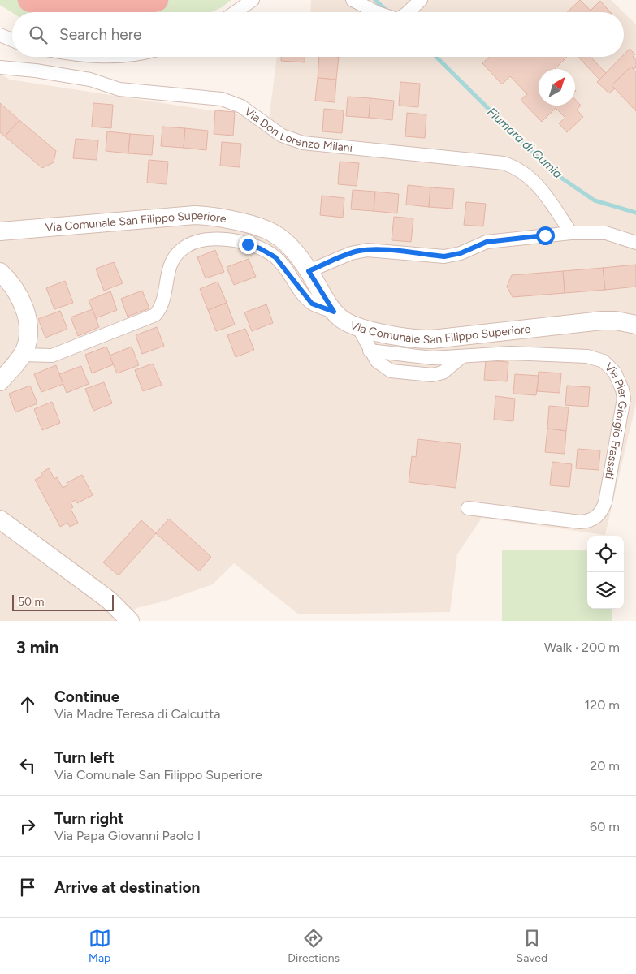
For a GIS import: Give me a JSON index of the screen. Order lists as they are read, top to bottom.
{
  "streets": {
    "street": ["Via Don Lorenzo Milani", "Via Comunale San Filippo Superiore", "Via Pier Giorgio Frassati"]
  },
  "crossings": [
    ["Via Comunale San Filippo Superiore", "Via Pier Giorgio Frassati"]
  ],
  "water": ["Fiumara di Cumia"],
  "scale_bar": "50 m",
  "north": "top right",
  "page": {
    "search": "Search here",
    "scale": "50 m",
    "heading": ["3 min", "Walk · 200 m"],
    "list": [
      ["Continue", "Via Madre Teresa di Calcutta", "120 m"],
      ["Turn left", "Via Comunale San Filippo Superiore", "20 m"],
      ["Turn right", "Via Papa Giovanni Paolo I", "60 m"],
      "Arrive at destination"
    ],
    "nav": ["Map", "Directions", "Saved"]
  }
}
